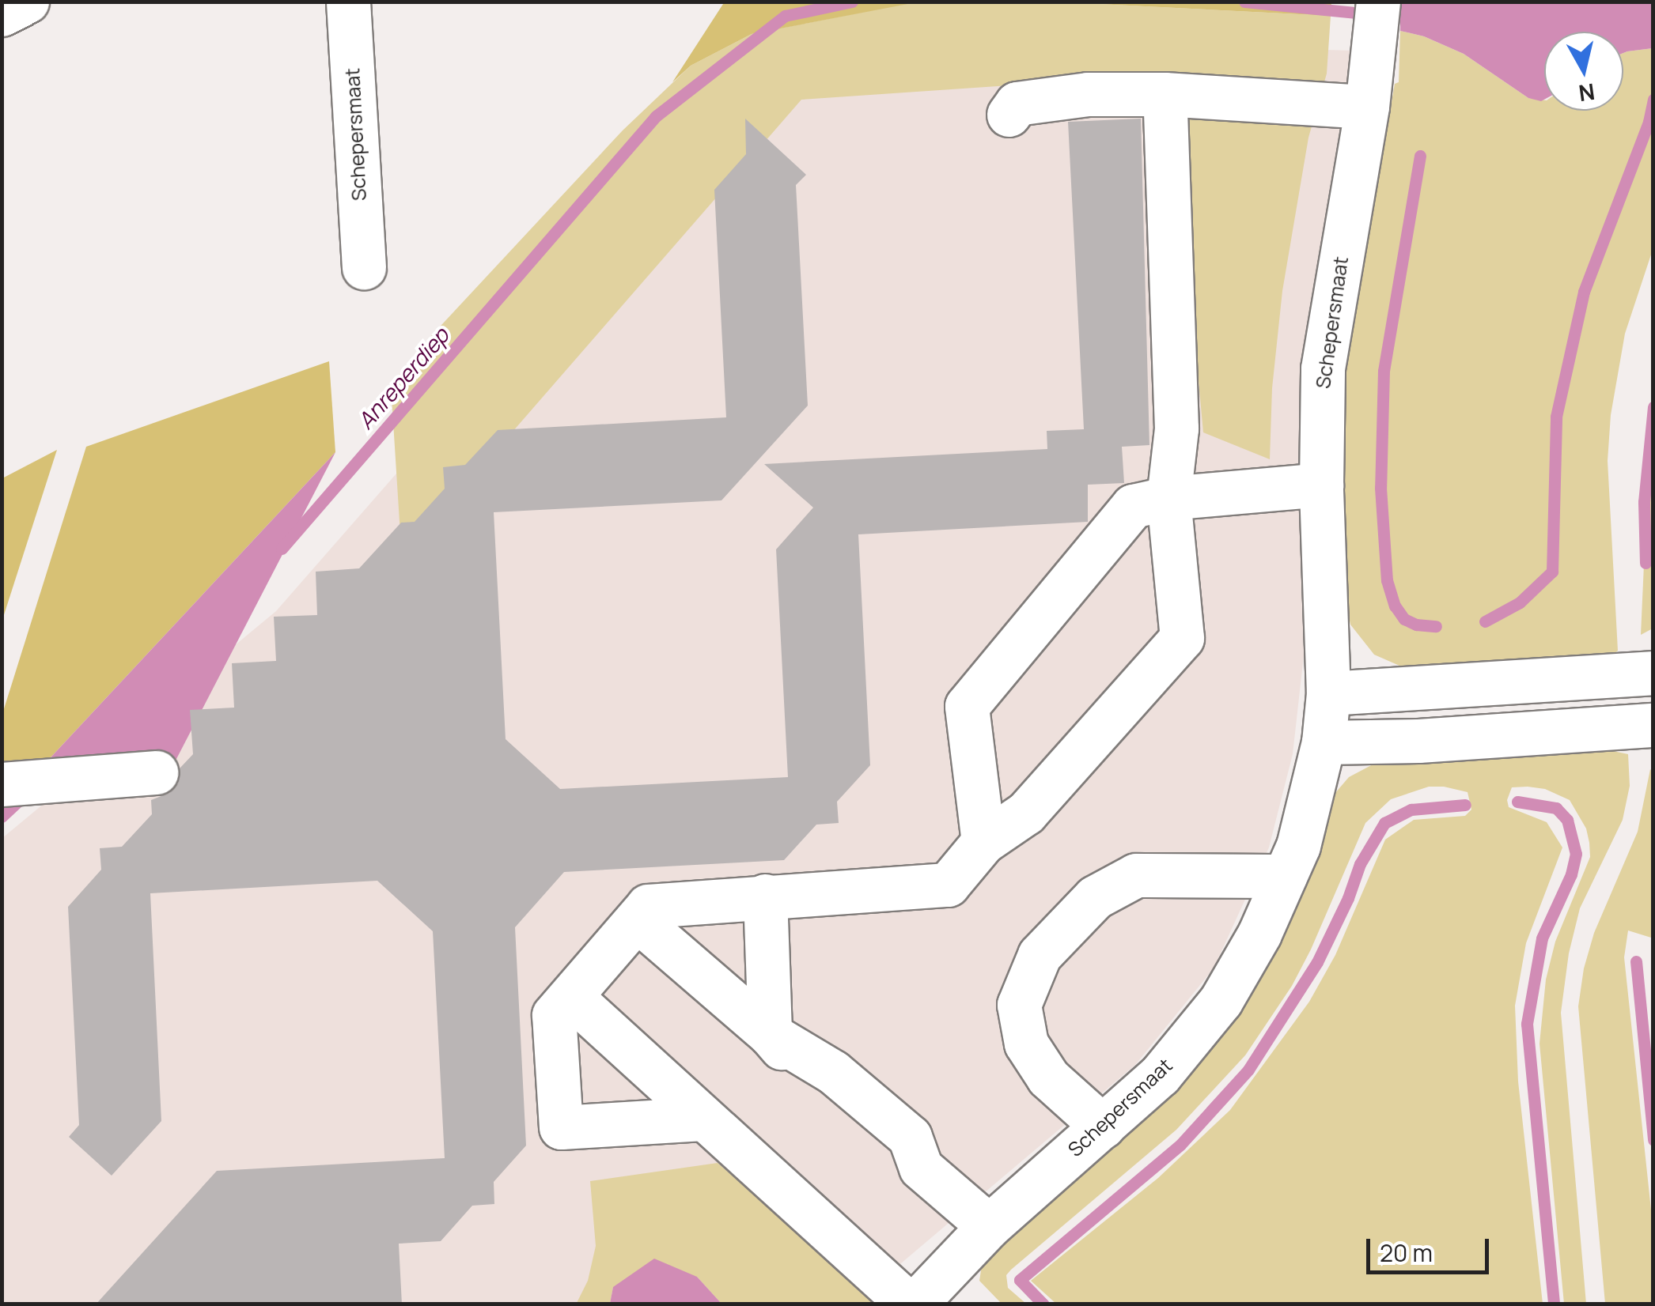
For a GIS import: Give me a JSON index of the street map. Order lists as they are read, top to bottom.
{
  "streets": {
    "street": ["Schepersmaat"]
  },
  "water": ["Anreperdiep"],
  "scale_bar": "20 m",
  "north": "bottom"
}
